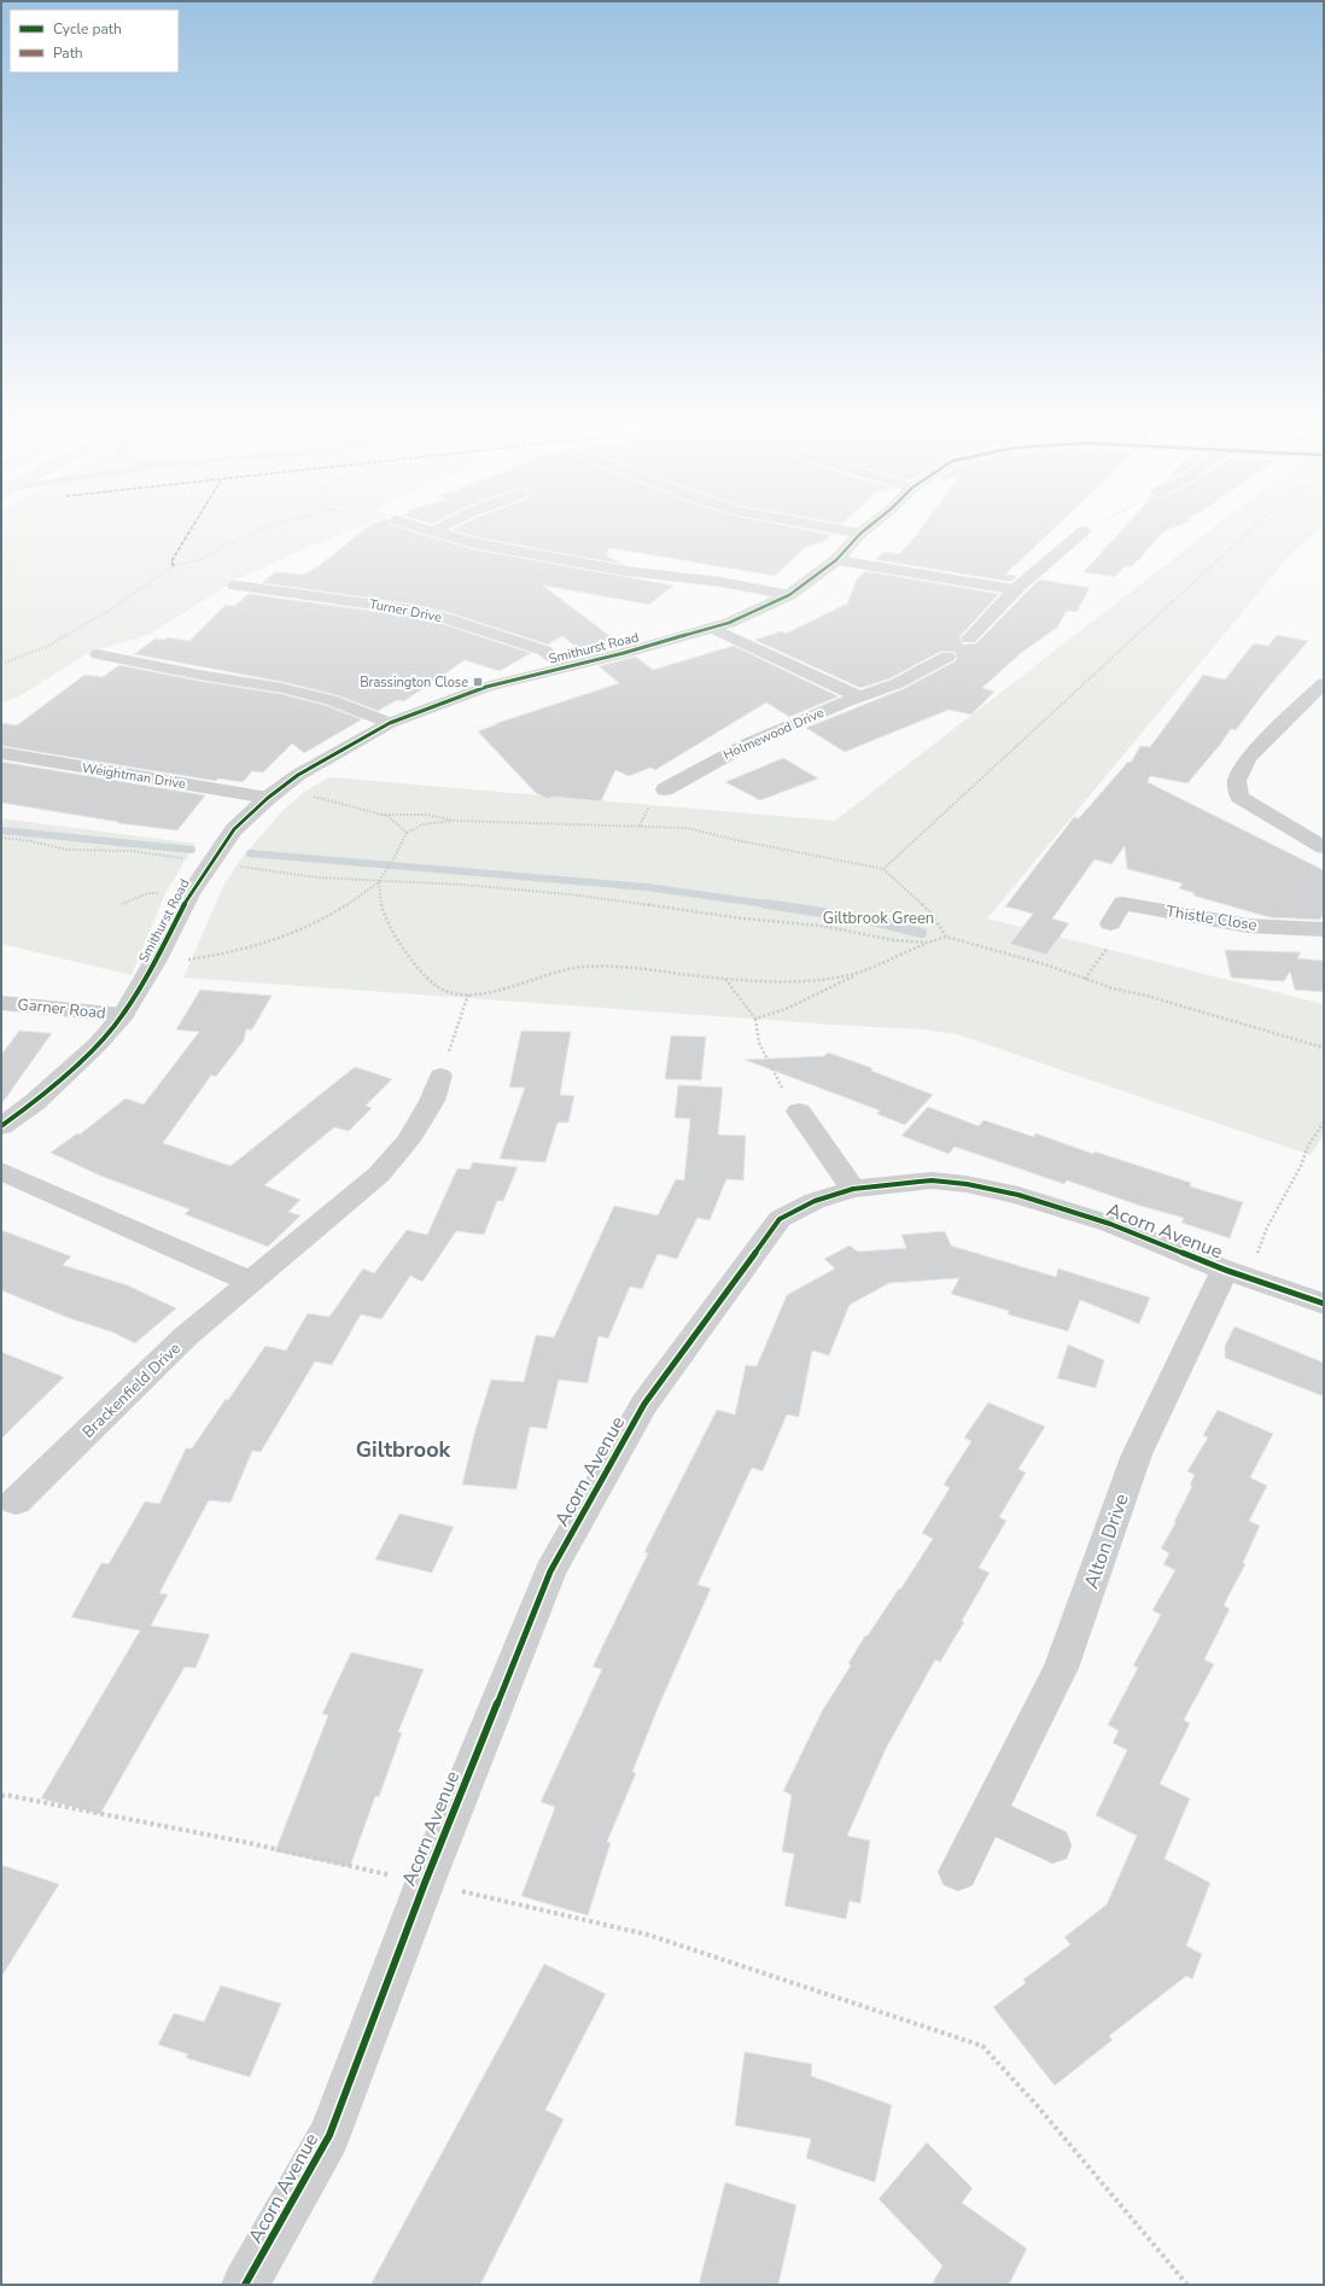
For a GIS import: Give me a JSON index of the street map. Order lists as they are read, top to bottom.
{
  "streets": {
    "street": [
      "Turner Drive",
      "Smithurst Road",
      "Holmewood Drive",
      "Weightman Drive",
      "Thistle Close",
      "Garner Road",
      "Acorn Avenue",
      "Brackenfield Drive",
      "Alton Drive"
    ]
  },
  "crossings": [
    ["Turner Drive", "Smithurst Road"],
    ["Smithurst Road", "Weightman Drive"],
    ["Smithurst Road", "Garner Road"],
    ["Acorn Avenue", "Alton Drive"]
  ],
  "districts": ["Giltbrook"],
  "parks": ["Giltbrook Green"],
  "places": {
    "transit": ["Brassington Close"]
  },
  "legend": ["Cycle path", "Path"]
}
